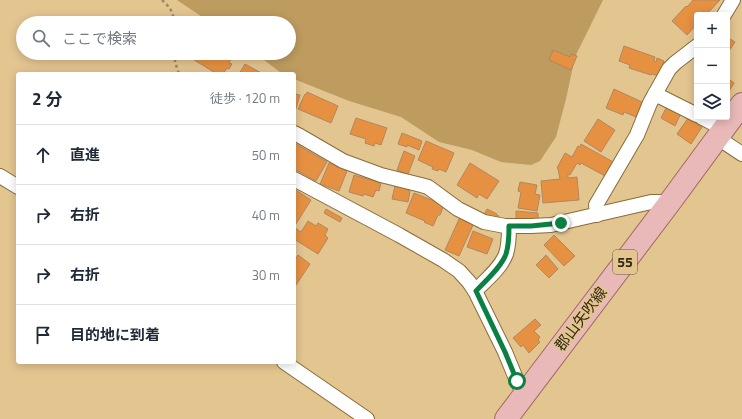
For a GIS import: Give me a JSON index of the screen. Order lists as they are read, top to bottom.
{
  "streets": {
    "main road": ["55", "郡山矢吹線"]
  },
  "page": {
    "map_buttons": ["+", "−"],
    "search": "ここで検索",
    "heading": ["2 分", "徒歩 · 120 m"],
    "list": [
      ["直進", "50 m"],
      ["右折", "40 m"],
      ["右折", "30 m"],
      "目的地に到着"
    ]
  }
}
